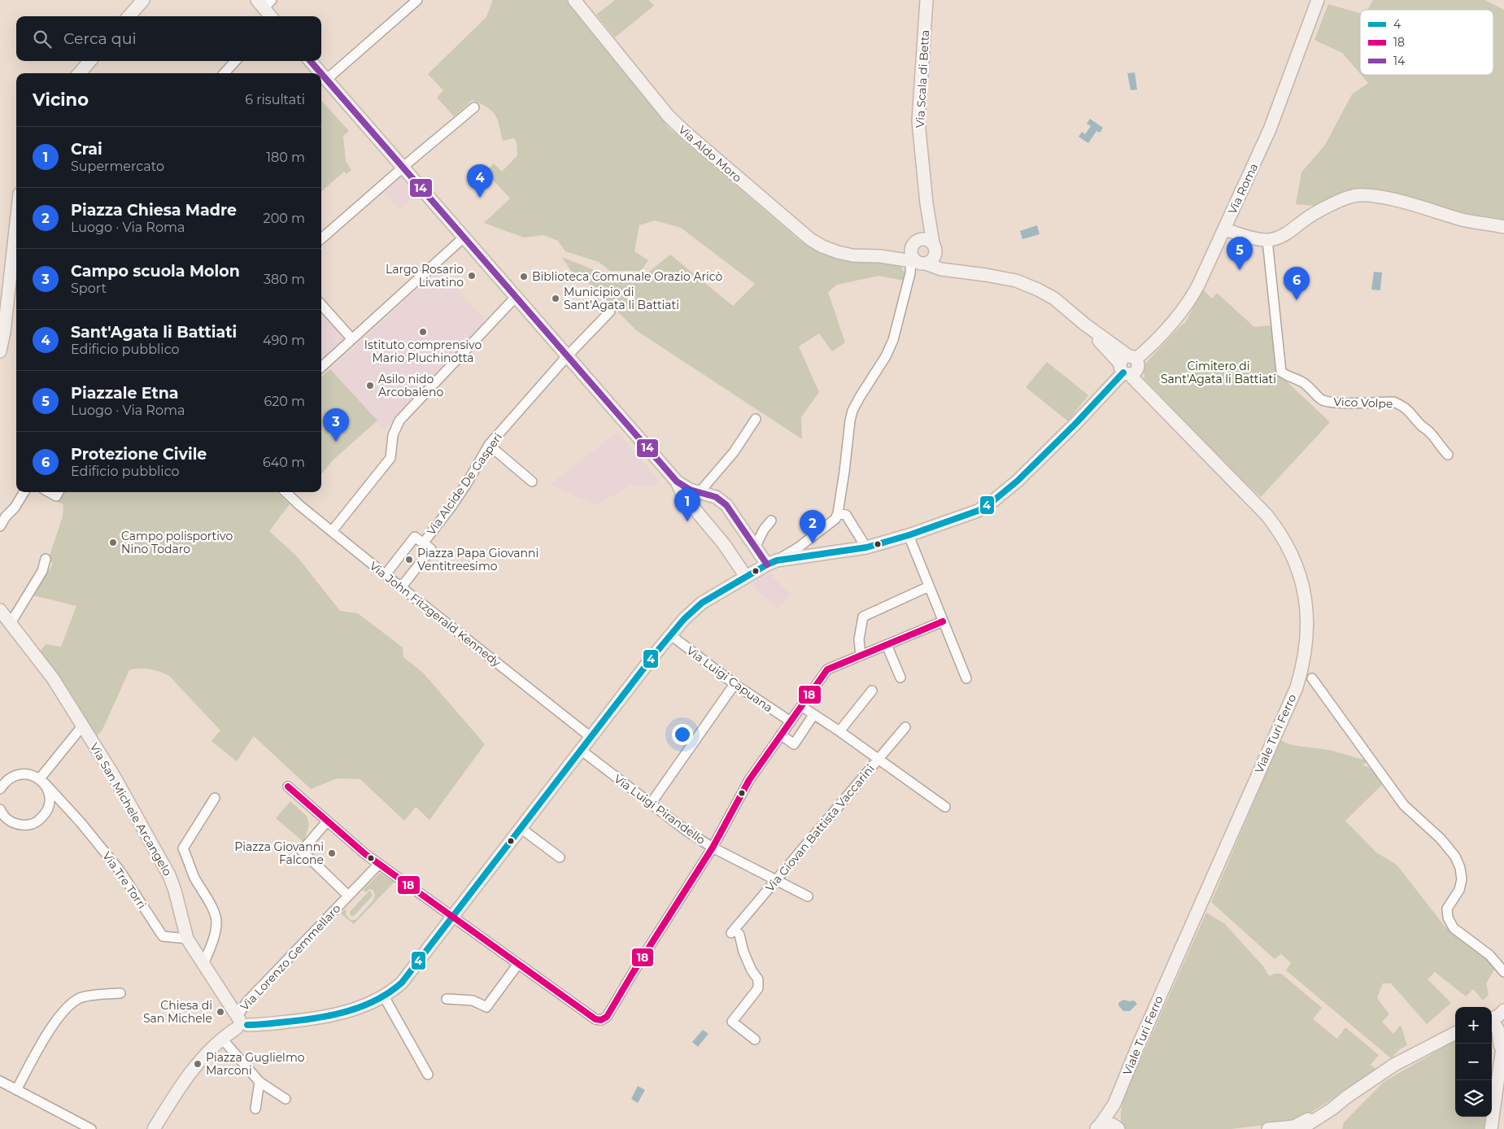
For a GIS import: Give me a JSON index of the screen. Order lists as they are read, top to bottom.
{
  "streets": {
    "main road": [
      "Via Scala di Betta",
      "Via Aldo Moro",
      "Via Roma",
      "Viale Turi Ferro",
      "Via San Michele Arcangelo"
    ],
    "street": [
      "Vico Volpe",
      "Via Alcide De Gasperi",
      "Via John Fitzgerald Kennedy",
      "Via Luigi Capuana",
      "Via Luigi Pirandello",
      "Via Giovan Battista Vaccarini",
      "Via Tre Torri",
      "Via Lorenzo Gemmellaro"
    ]
  },
  "crossings": [
    ["Via Roma", "Viale Turi Ferro"],
    ["Via San Michele Arcangelo", "Via Tre Torri"],
    ["Via San Michele Arcangelo", "Via Lorenzo Gemmellaro"],
    ["Via Luigi Pirandello", "Via Giovan Battista Vaccarini"]
  ],
  "parks": ["Cimitero di Sant'Agata li Battiati"],
  "places": [
    "Largo Rosario Livatino",
    "Biblioteca Comunale Orazio Aricò",
    "Municipio di Sant'Agata li Battiati",
    "Istituto comprensivo Mario Pluchinotta",
    "Asilo nido Arcobaleno",
    "Campo polisportivo Nino Todaro",
    "Piazza Papa Giovanni Ventitreesimo",
    "Piazza Giovanni Falcone",
    "Chiesa di San Michele",
    "Piazza Guglielmo Marconi"
  ],
  "lines": ["transit line 14", "transit line 4", "transit line 18"],
  "legend": ["4", "18", "14"],
  "page": {
    "search": "Cerca qui",
    "heading": ["Vicino", "6 risultati"],
    "list": [
      {
        "mark": "1",
        "name": "Crai",
        "note": "Supermercato",
        "value": "180 m"
      },
      {
        "mark": "2",
        "name": "Piazza Chiesa Madre",
        "note": "Luogo · Via Roma",
        "value": "200 m"
      },
      {
        "mark": "3",
        "name": "Campo scuola Molon",
        "note": "Sport",
        "value": "380 m"
      },
      {
        "mark": "4",
        "name": "Sant'Agata li Battiati",
        "note": "Edificio pubblico",
        "value": "490 m"
      },
      {
        "mark": "5",
        "name": "Piazzale Etna",
        "note": "Luogo · Via Roma",
        "value": "620 m"
      },
      {
        "mark": "6",
        "name": "Protezione Civile",
        "note": "Edificio pubblico",
        "value": "640 m"
      }
    ],
    "pins": [
      "4",
      "5",
      "6",
      "3",
      "1",
      "2"
    ],
    "map_buttons": ["+", "−"]
  }
}
